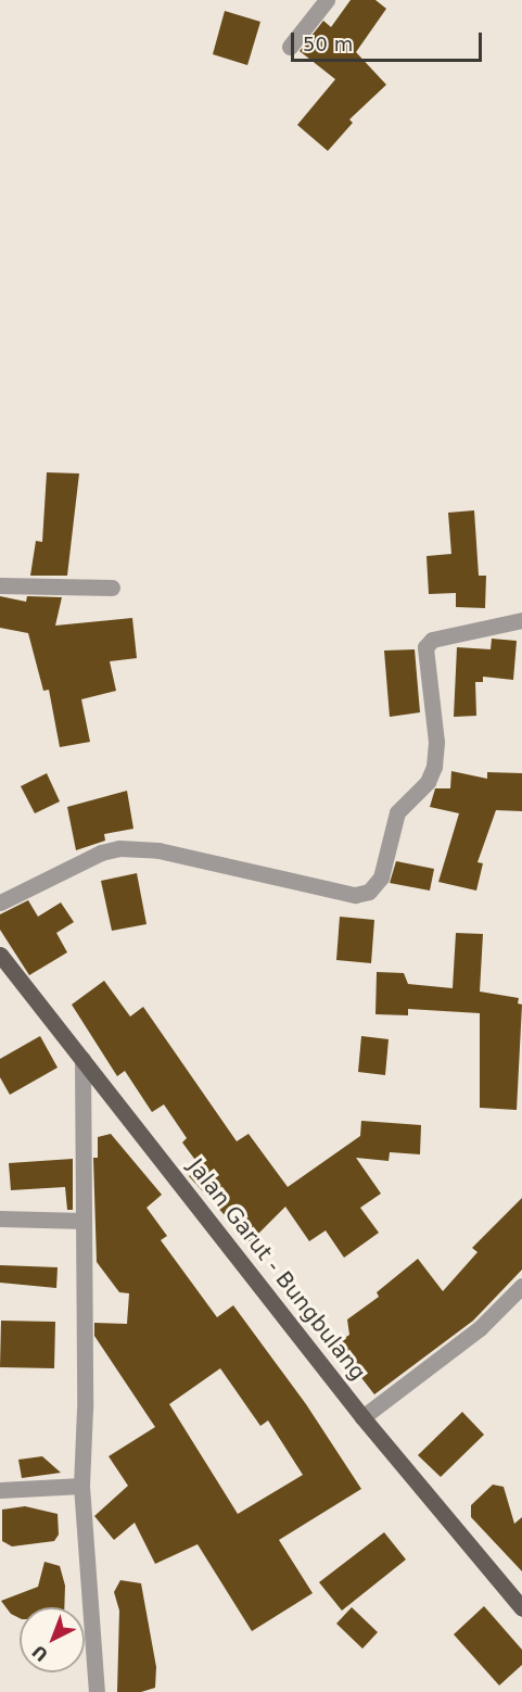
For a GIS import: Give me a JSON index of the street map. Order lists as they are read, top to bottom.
{
  "streets": {
    "main road": ["Jalan Garut - Bungbulang"]
  },
  "scale_bar": "50 m",
  "north": "bottom left"
}
